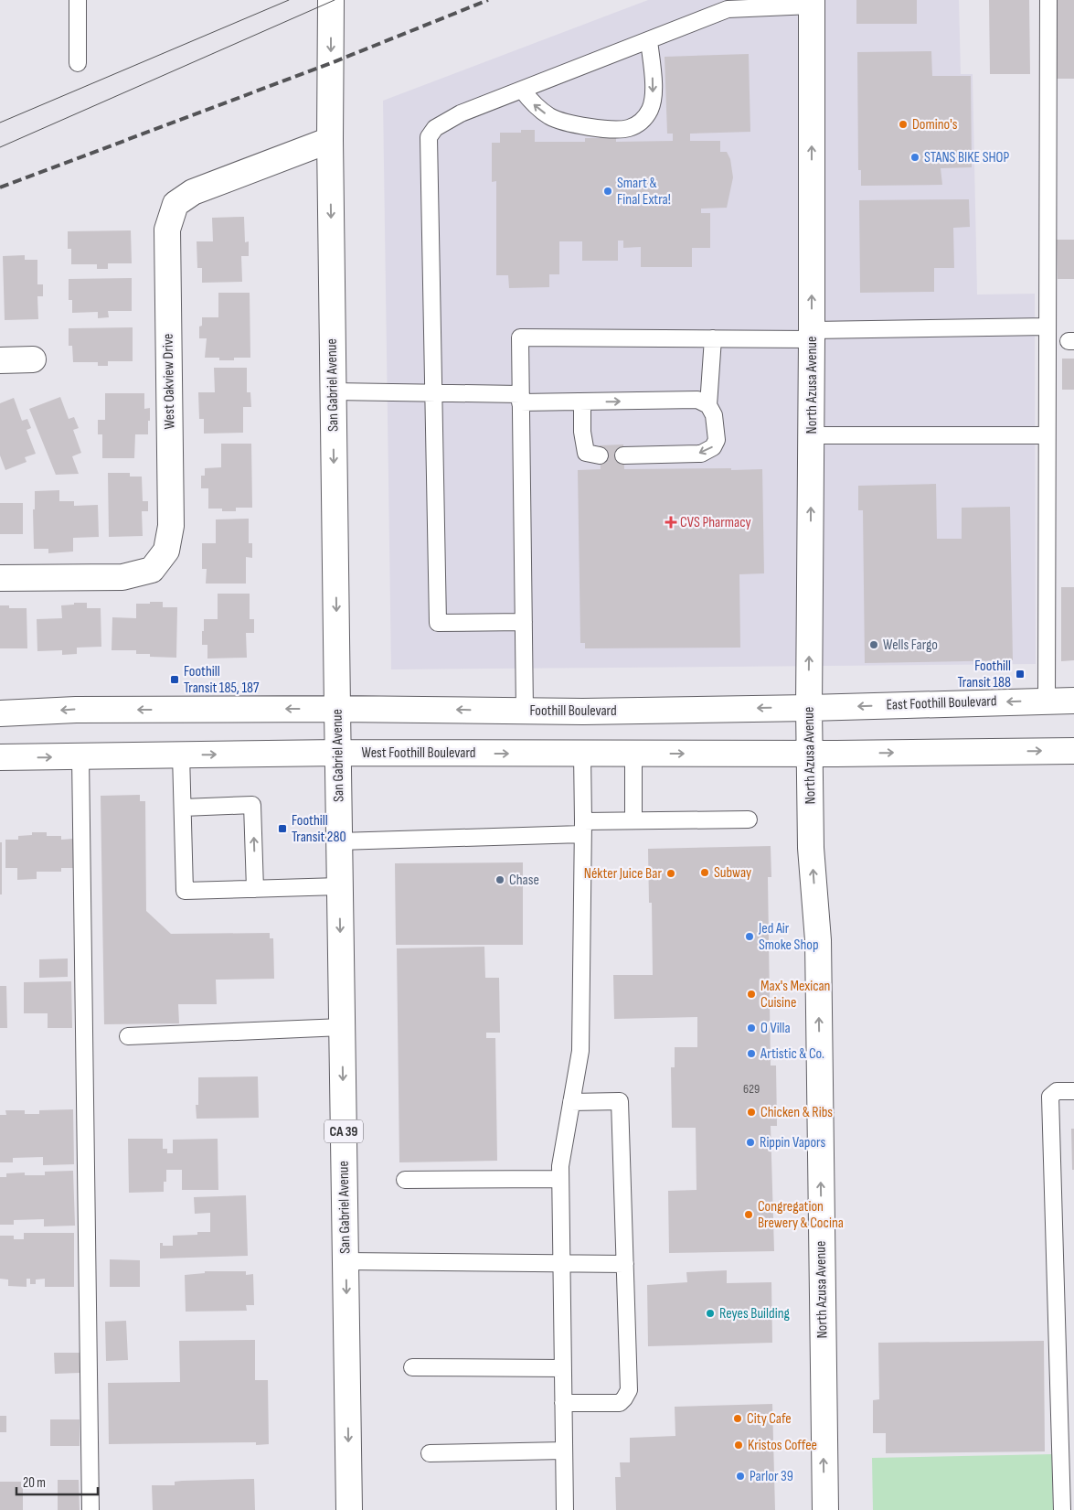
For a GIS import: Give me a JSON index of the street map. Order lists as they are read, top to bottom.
{
  "streets": {
    "main road": [
      "West Oakview Drive",
      "San Gabriel Avenue",
      "North Azusa Avenue",
      "East Foothill Boulevard",
      "Foothill Boulevard",
      "West Foothill Boulevard",
      "CA 39"
    ]
  },
  "crossings": [
    ["West Oakview Drive", "San Gabriel Avenue"],
    ["San Gabriel Avenue", "Foothill Boulevard"],
    ["San Gabriel Avenue", "West Foothill Boulevard"],
    ["North Azusa Avenue", "East Foothill Boulevard"],
    ["North Azusa Avenue", "Foothill Boulevard"],
    ["North Azusa Avenue", "West Foothill Boulevard"],
    ["East Foothill Boulevard", "Foothill Boulevard"]
  ],
  "one_way": ["San Gabriel Avenue", "North Azusa Avenue", "Foothill Boulevard"],
  "places": {
    "other": [
      "Domino's",
      "STANS BIKE SHOP",
      "Smart & Final Extra!",
      "Wells Fargo",
      "Subway",
      "Nékter Juice Bar",
      "Chase",
      "Jed Air Smoke Shop",
      "Max's Mexican Cuisine",
      "O Villa",
      "Artistic & Co.",
      "Chicken & Ribs",
      "Rippin Vapors",
      "Congregation Brewery & Cocina",
      "Reyes Building",
      "City Cafe",
      "Kristos Coffee",
      "Parlor 39"
    ],
    "health": ["CVS Pharmacy"],
    "transit": ["Foothill Transit 188", "Foothill Transit 185, 187", "Foothill Transit 280"]
  },
  "house_numbers": ["629"],
  "scale_bar": "20 m"
}
